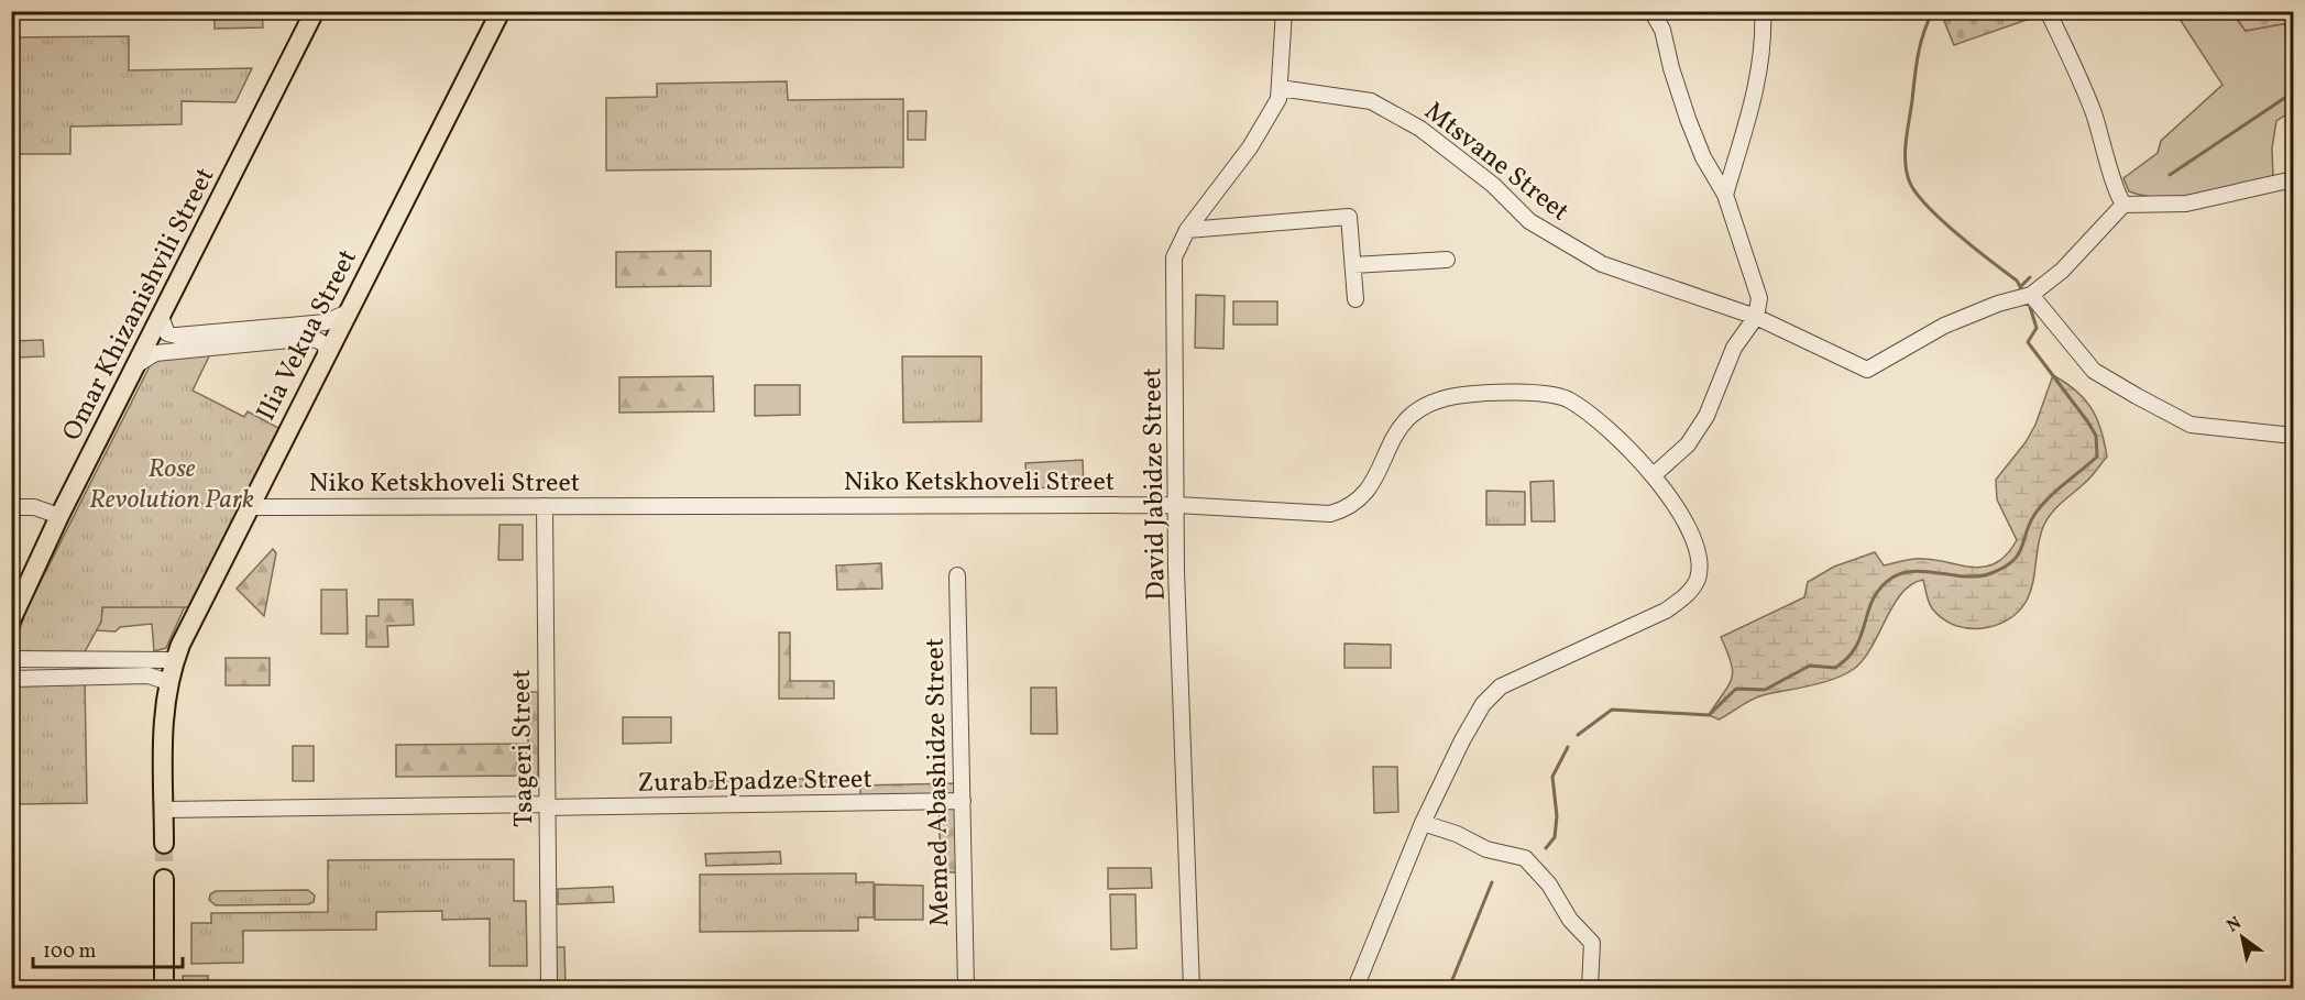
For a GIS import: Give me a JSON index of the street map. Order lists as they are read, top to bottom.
{
  "streets": {
    "main road": ["Omar Khizanishvili Street", "Ilia Vekua Street"],
    "street": [
      "Mtsvane Street",
      "Niko Ketskhoveli Street",
      "David Jabidze Street",
      "Tsageri Street",
      "Zurab Epadze Street",
      "Memed Abashidze Street"
    ]
  },
  "crossings": [
    ["Mtsvane Street", "David Jabidze Street"],
    ["Ilia Vekua Street", "Niko Ketskhoveli Street"],
    ["Ilia Vekua Street", "Zurab Epadze Street"],
    ["Niko Ketskhoveli Street", "David Jabidze Street"],
    ["Niko Ketskhoveli Street", "Tsageri Street"],
    ["Tsageri Street", "Zurab Epadze Street"],
    ["Zurab Epadze Street", "Memed Abashidze Street"]
  ],
  "parks": ["Rose Revolution Park"],
  "scale_bar": "100 m",
  "north": "top left"
}
